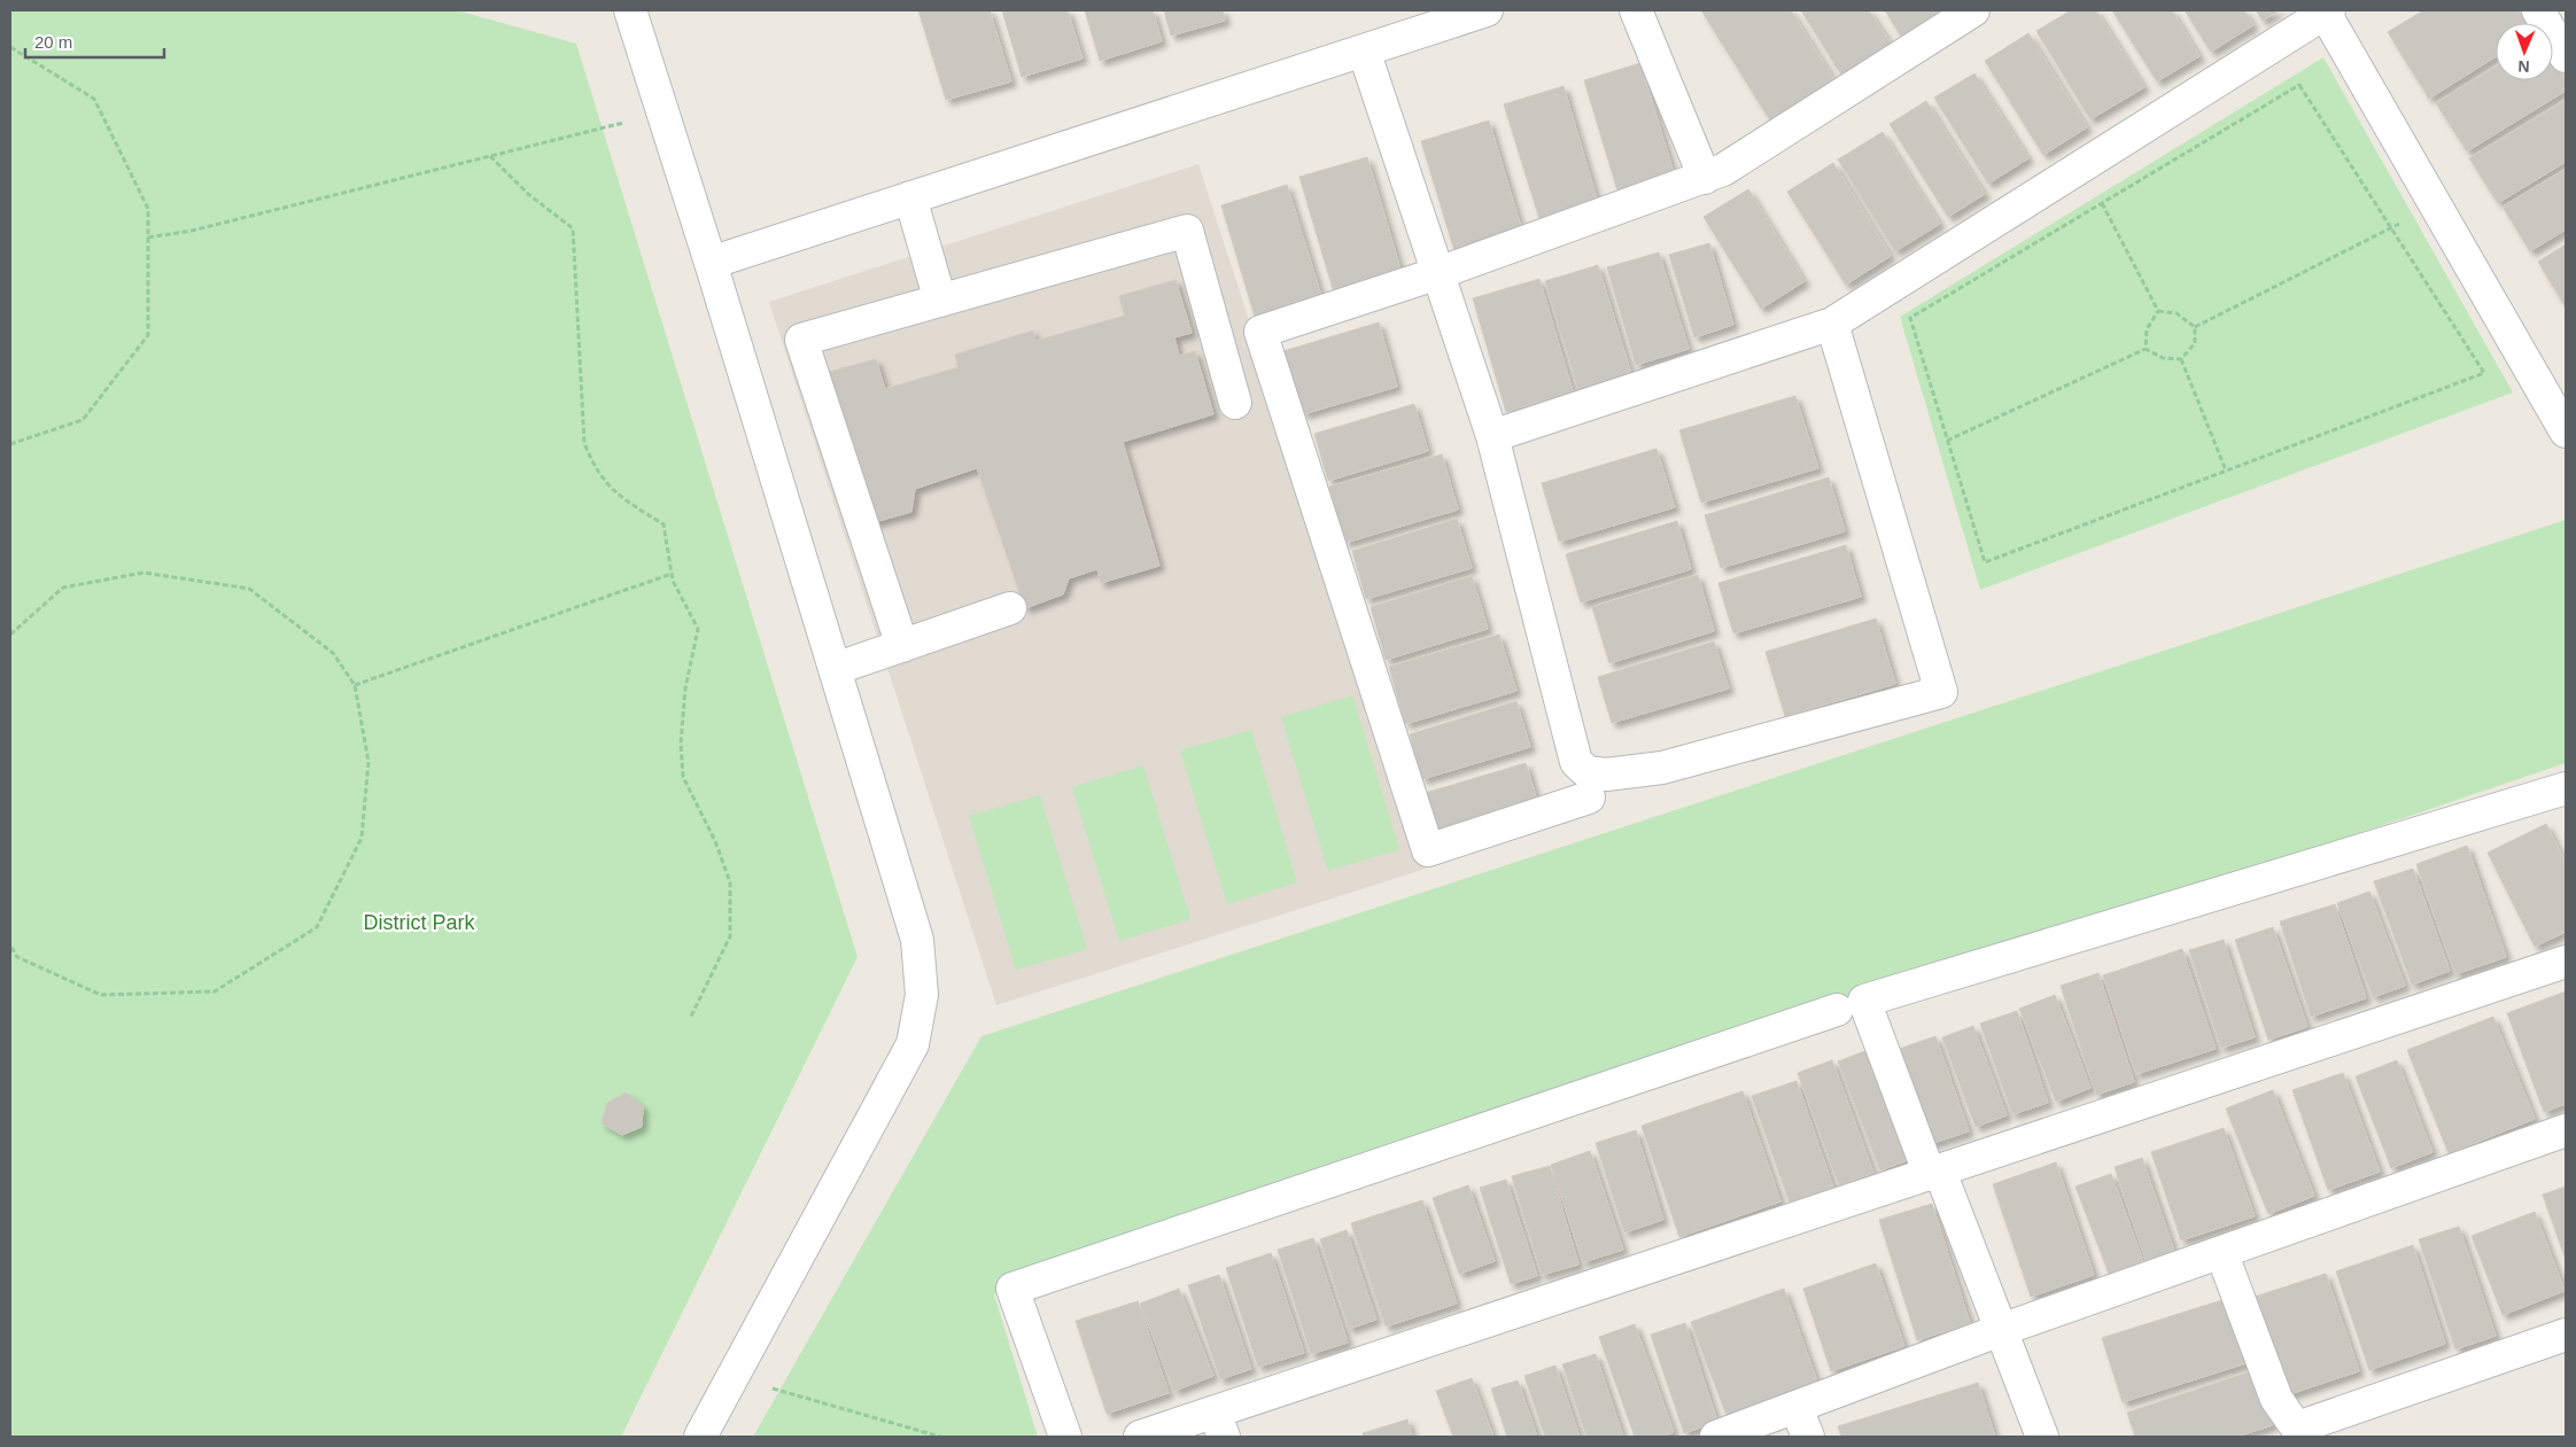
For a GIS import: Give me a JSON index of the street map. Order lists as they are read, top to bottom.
{
  "parks": ["District Park"],
  "scale_bar": "20 m",
  "north": "bottom"
}
